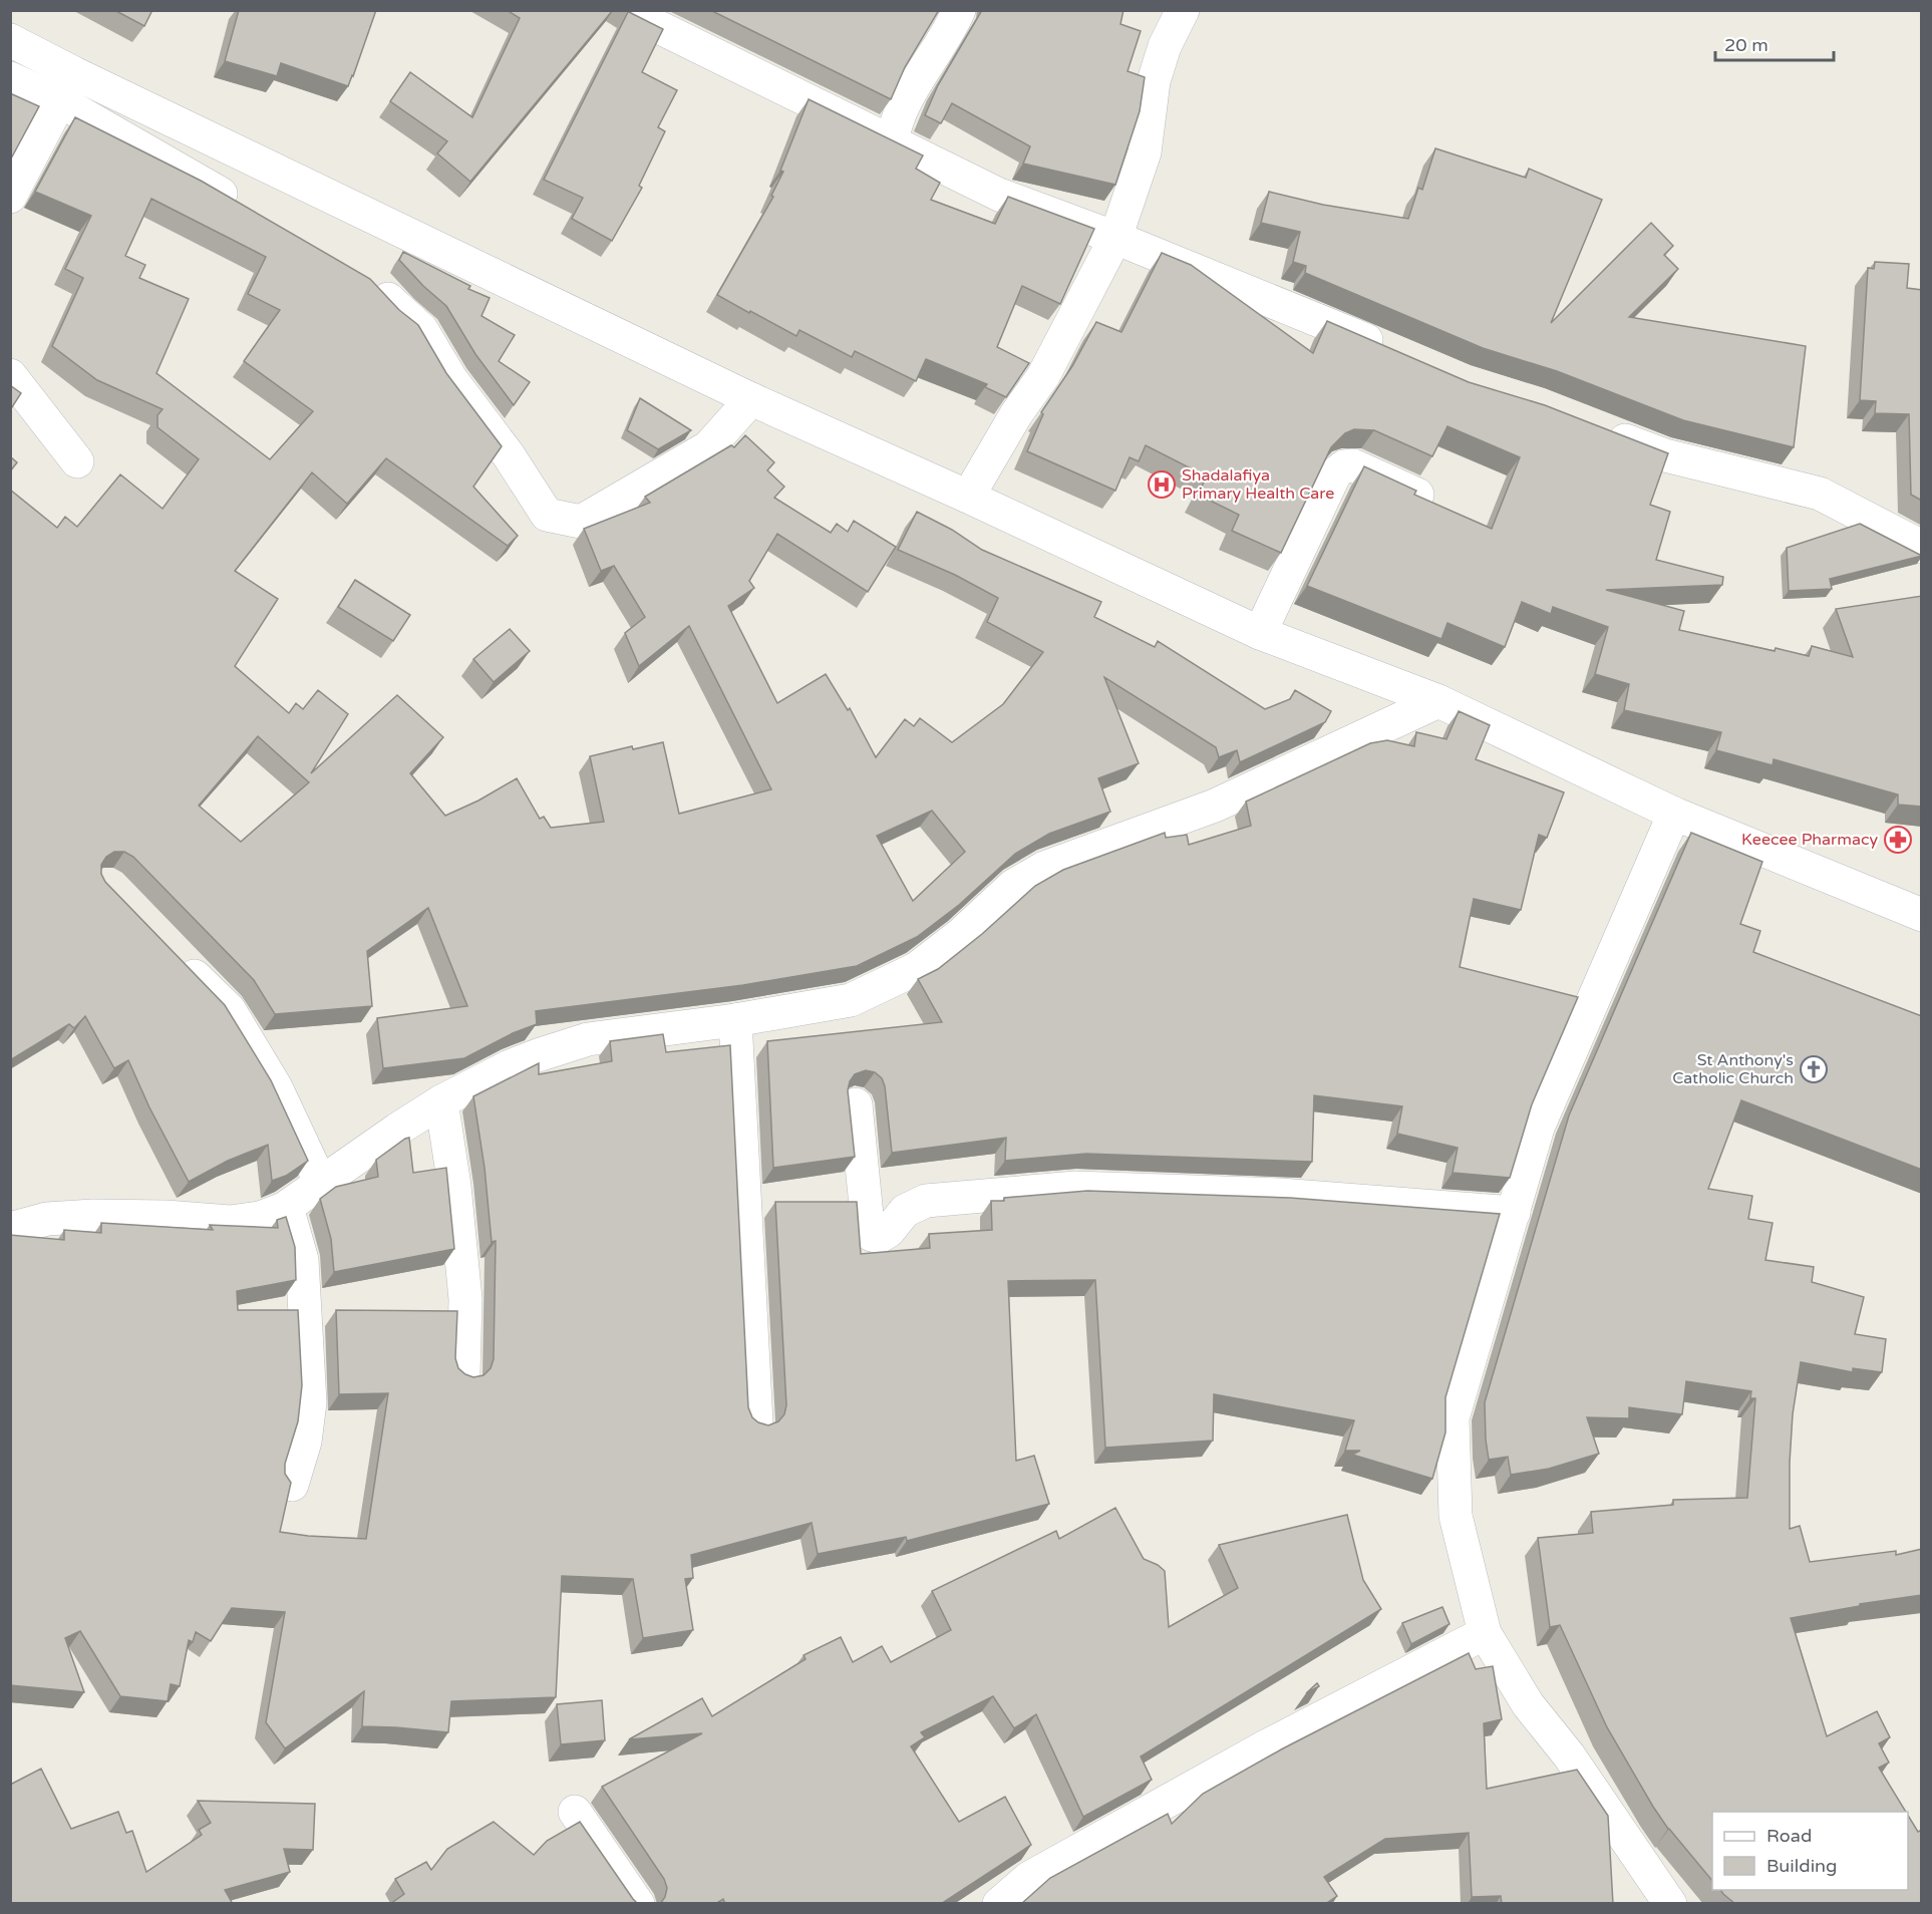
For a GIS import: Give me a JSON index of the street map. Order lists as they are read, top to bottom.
{
  "places": {
    "hospital": ["Shadalafiya Primary Health Care"],
    "pharmacy": ["Keecee Pharmacy"],
    "church": ["St Anthony's Catholic Church"]
  },
  "legend": ["Road", "Building"],
  "scale_bar": "20 m"
}
